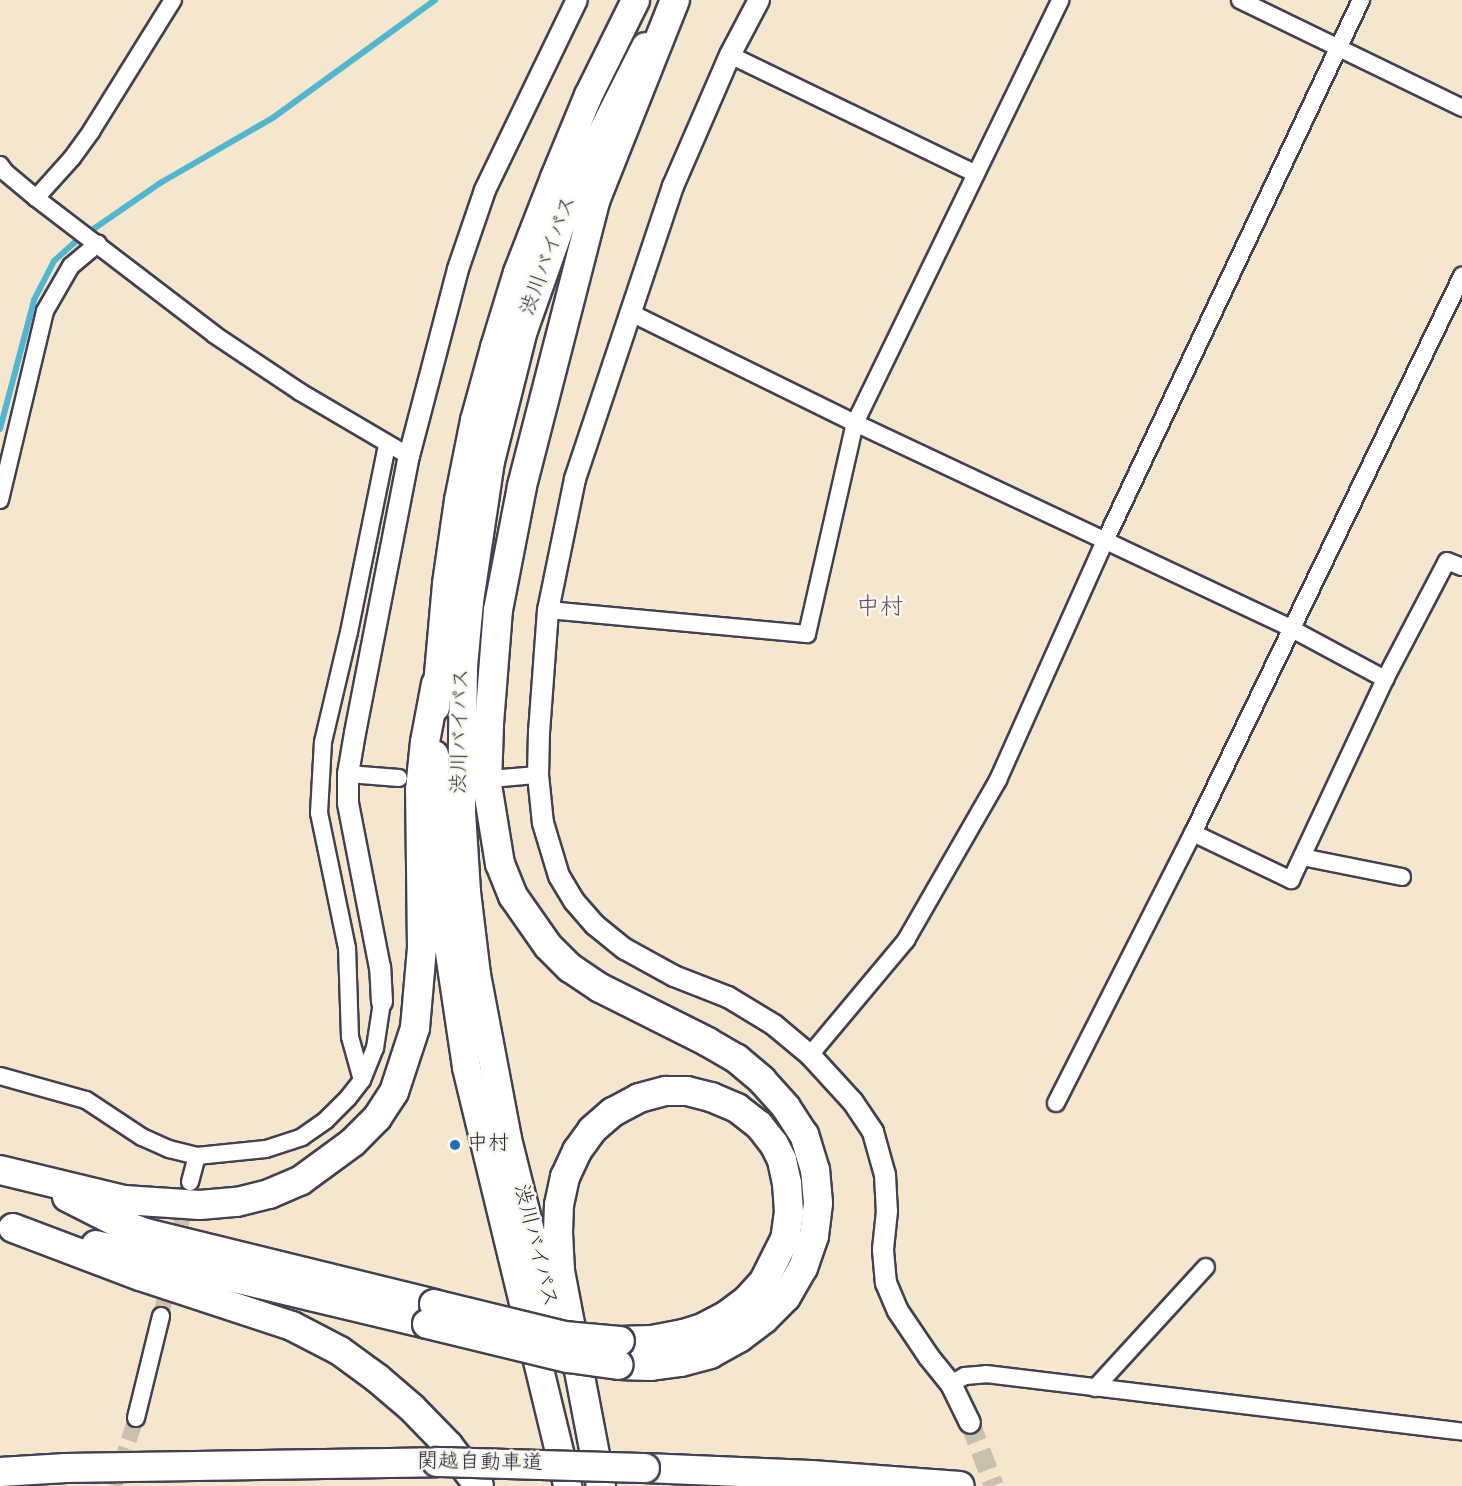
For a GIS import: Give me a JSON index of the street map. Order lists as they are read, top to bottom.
{
  "streets": {
    "highway": ["渋川バイパス", "関越自動車道"]
  },
  "districts": ["中村"],
  "places": ["中村"]
}
